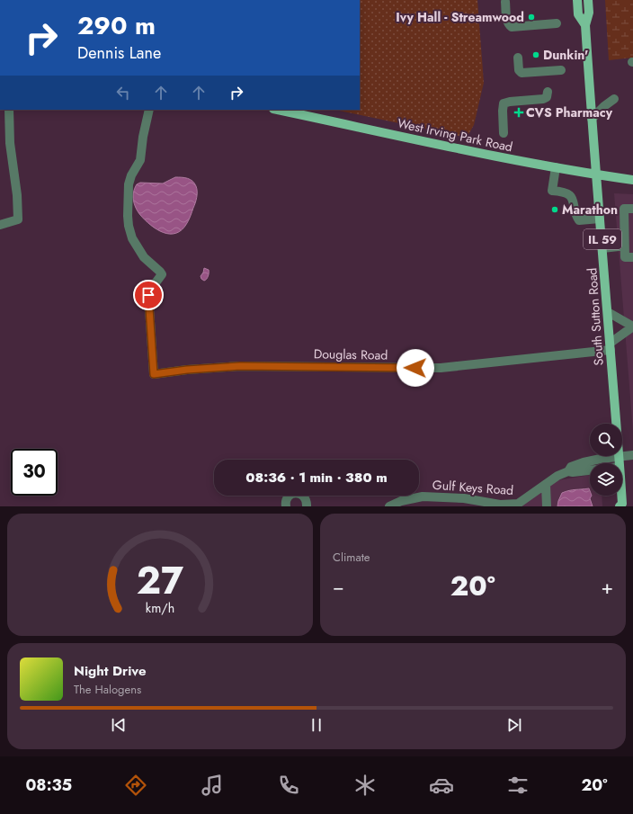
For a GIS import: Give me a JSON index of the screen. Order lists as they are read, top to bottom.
{
  "streets": {
    "main road": ["West Irving Park Road", "IL 59", "South Sutton Road"],
    "street": ["Douglas Road", "Gulf Keys Road"]
  },
  "crossings": [
    ["West Irving Park Road", "South Sutton Road"],
    ["IL 59", "South Sutton Road"],
    ["South Sutton Road", "Douglas Road"],
    ["South Sutton Road", "Gulf Keys Road"]
  ],
  "places": {
    "other": ["Ivy Hall - Streamwood", "Dunkin'", "Marathon"],
    "health": ["CVS Pharmacy"]
  },
  "page": {
    "turn": ["290 m", "Dennis Lane"],
    "limit": "30",
    "trip": "08:36 · 1 min · 380 m",
    "tile": "Climate",
    "heat": ["−", "20°", "+"],
    "song": ["Night Drive", "The Halogens"],
    "tabs": ["08:35", "20°"],
    "gauge": ["27", "km/h"]
  }
}
